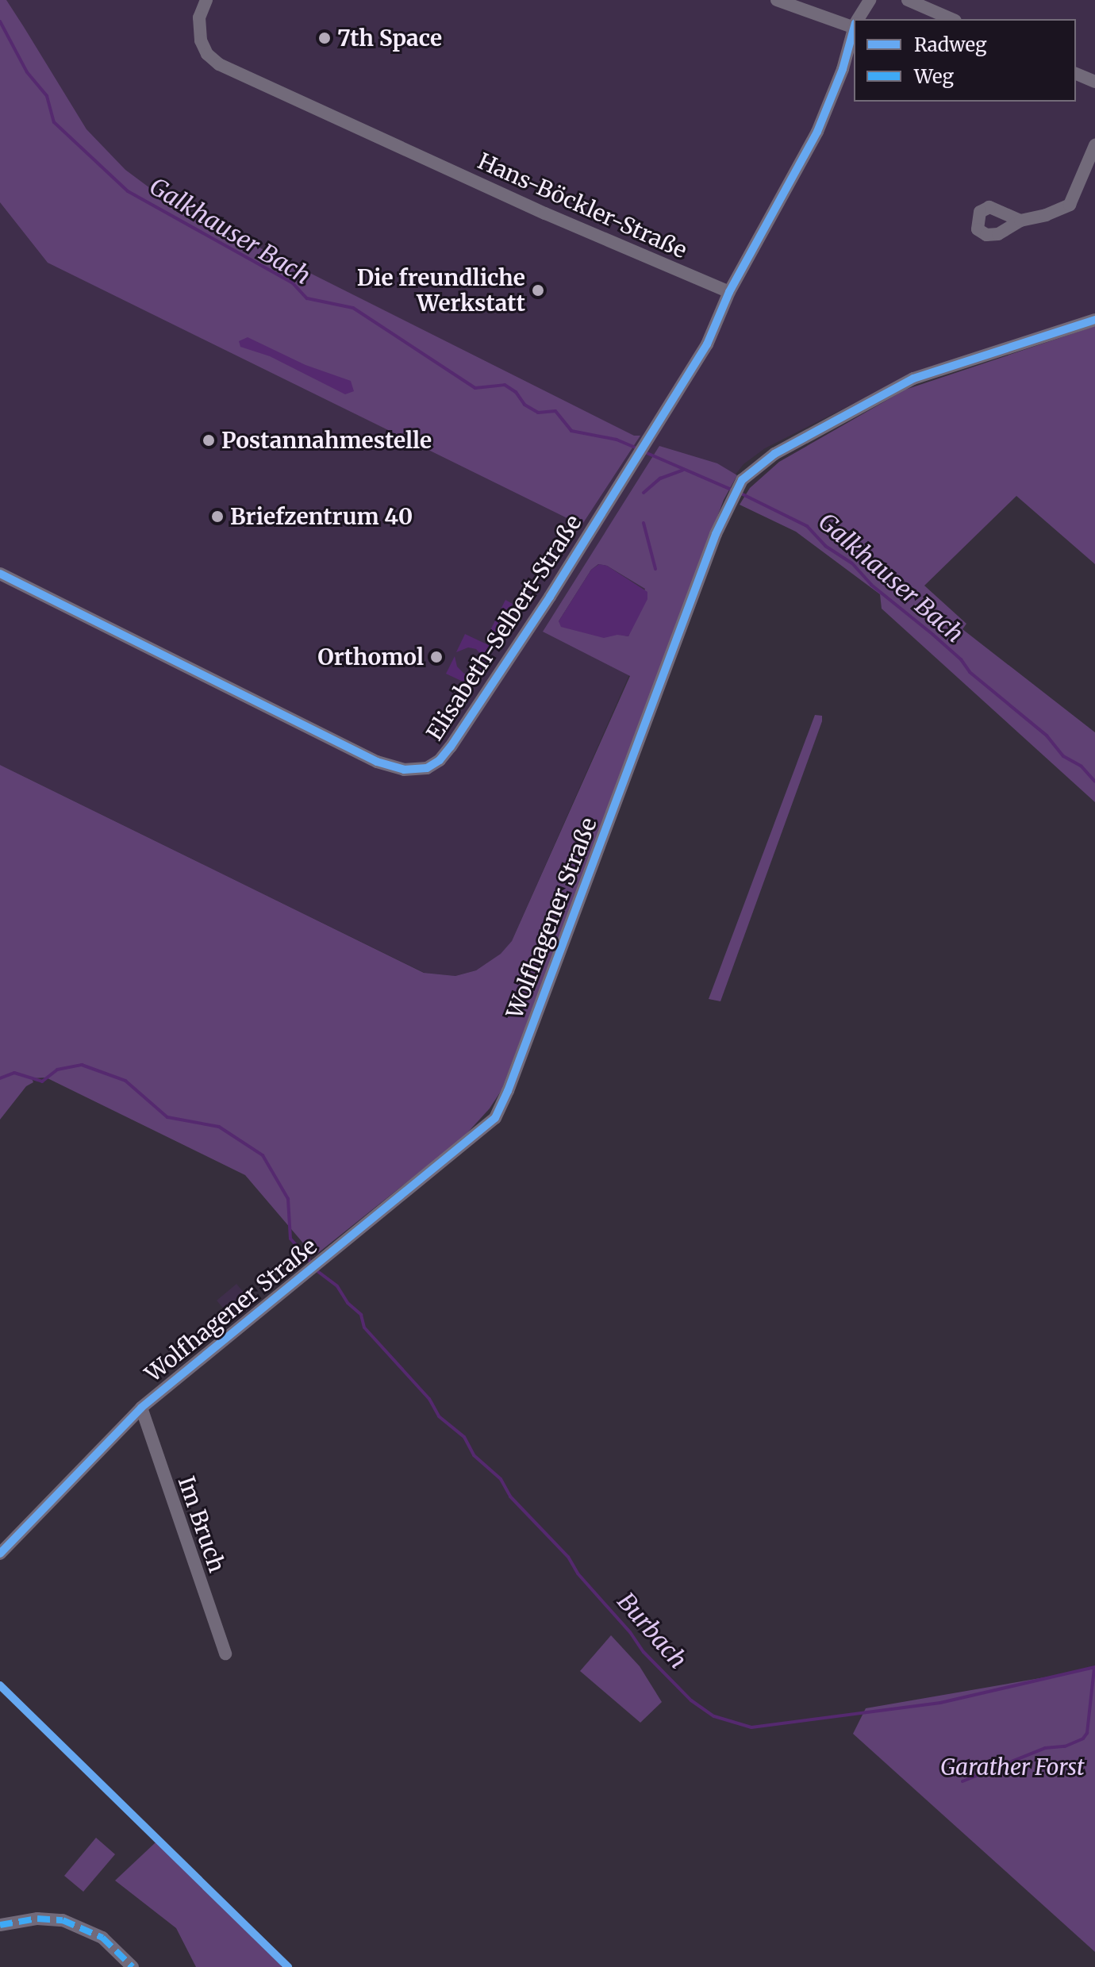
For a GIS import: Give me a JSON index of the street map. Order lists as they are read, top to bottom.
{
  "streets": {
    "street": [
      "Hans-Böckler-Straße",
      "Elisabeth-Selbert-Straße",
      "Wolfhagener Straße",
      "Im Bruch"
    ]
  },
  "crossings": [
    ["Hans-Böckler-Straße", "Elisabeth-Selbert-Straße"],
    ["Wolfhagener Straße", "Im Bruch"]
  ],
  "water": ["Galkhauser Bach", "Burbach"],
  "parks": ["Garather Forst"],
  "places": [
    "7th Space",
    "Die freundliche Werkstatt",
    "Postannahmestelle",
    "Briefzentrum 40",
    "Orthomol"
  ],
  "legend": ["Radweg", "Weg"]
}
